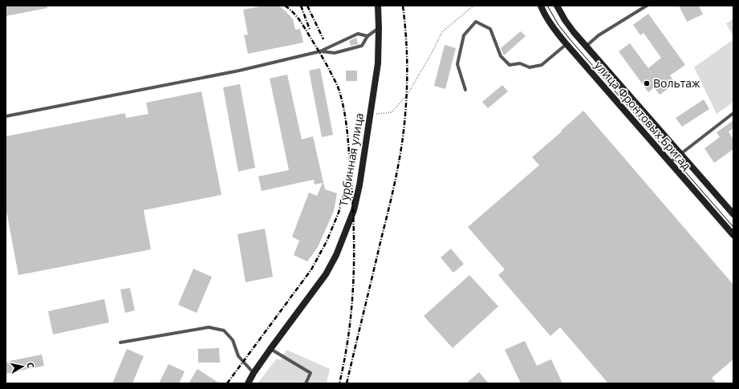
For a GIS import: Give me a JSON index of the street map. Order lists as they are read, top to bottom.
{
  "streets": {
    "main road": ["улица Фронтовых Бригад", "Турбинная улица"]
  },
  "places": ["Вольтаж"],
  "north": "right"
}
